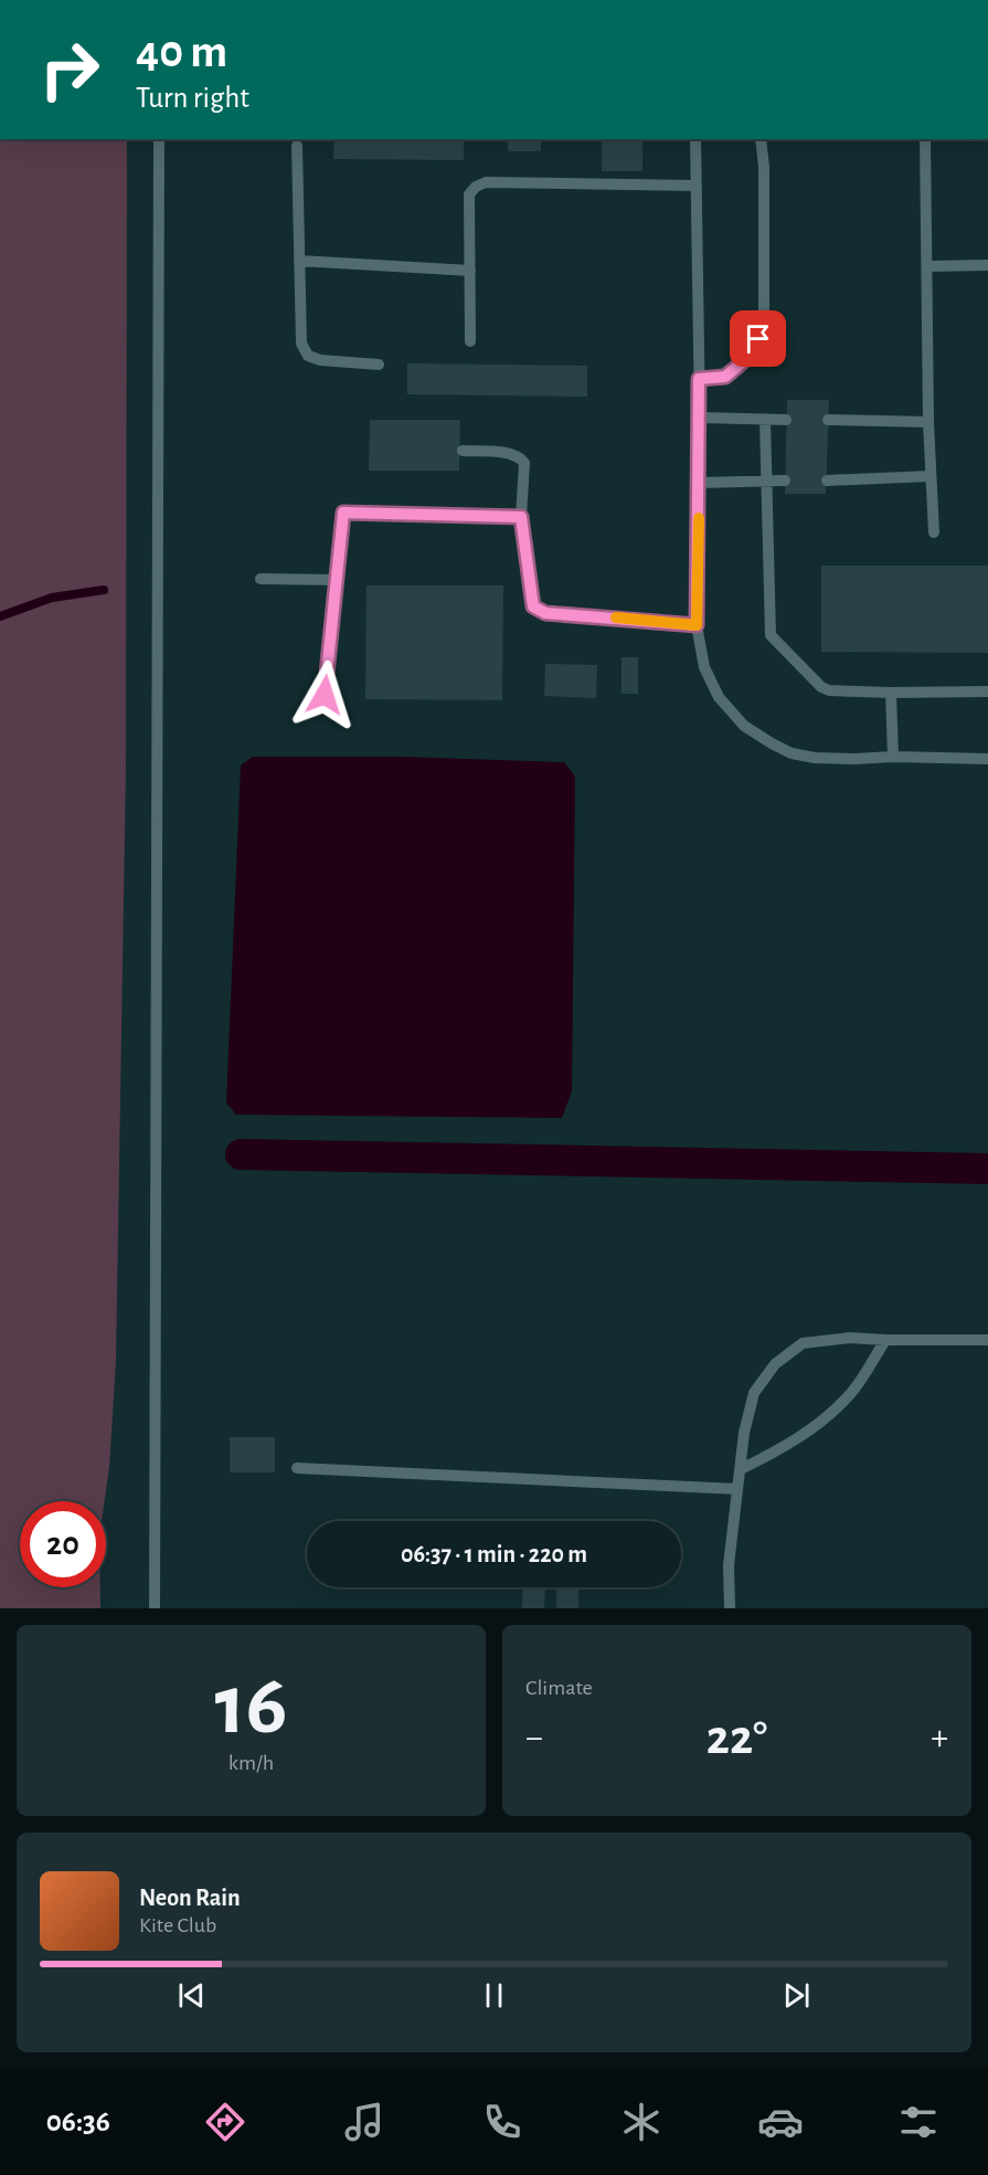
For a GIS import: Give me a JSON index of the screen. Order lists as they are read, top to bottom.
{
  "page": {
    "turn": ["40 m", "Turn right"],
    "limit": "20",
    "trip": "06:37 · 1 min · 220 m",
    "tile": [
      ["16", "km/h"],
      "Climate"
    ],
    "heat": ["−", "22°", "+"],
    "song": ["Neon Rain", "Kite Club"],
    "tabs": "06:36"
  }
}
